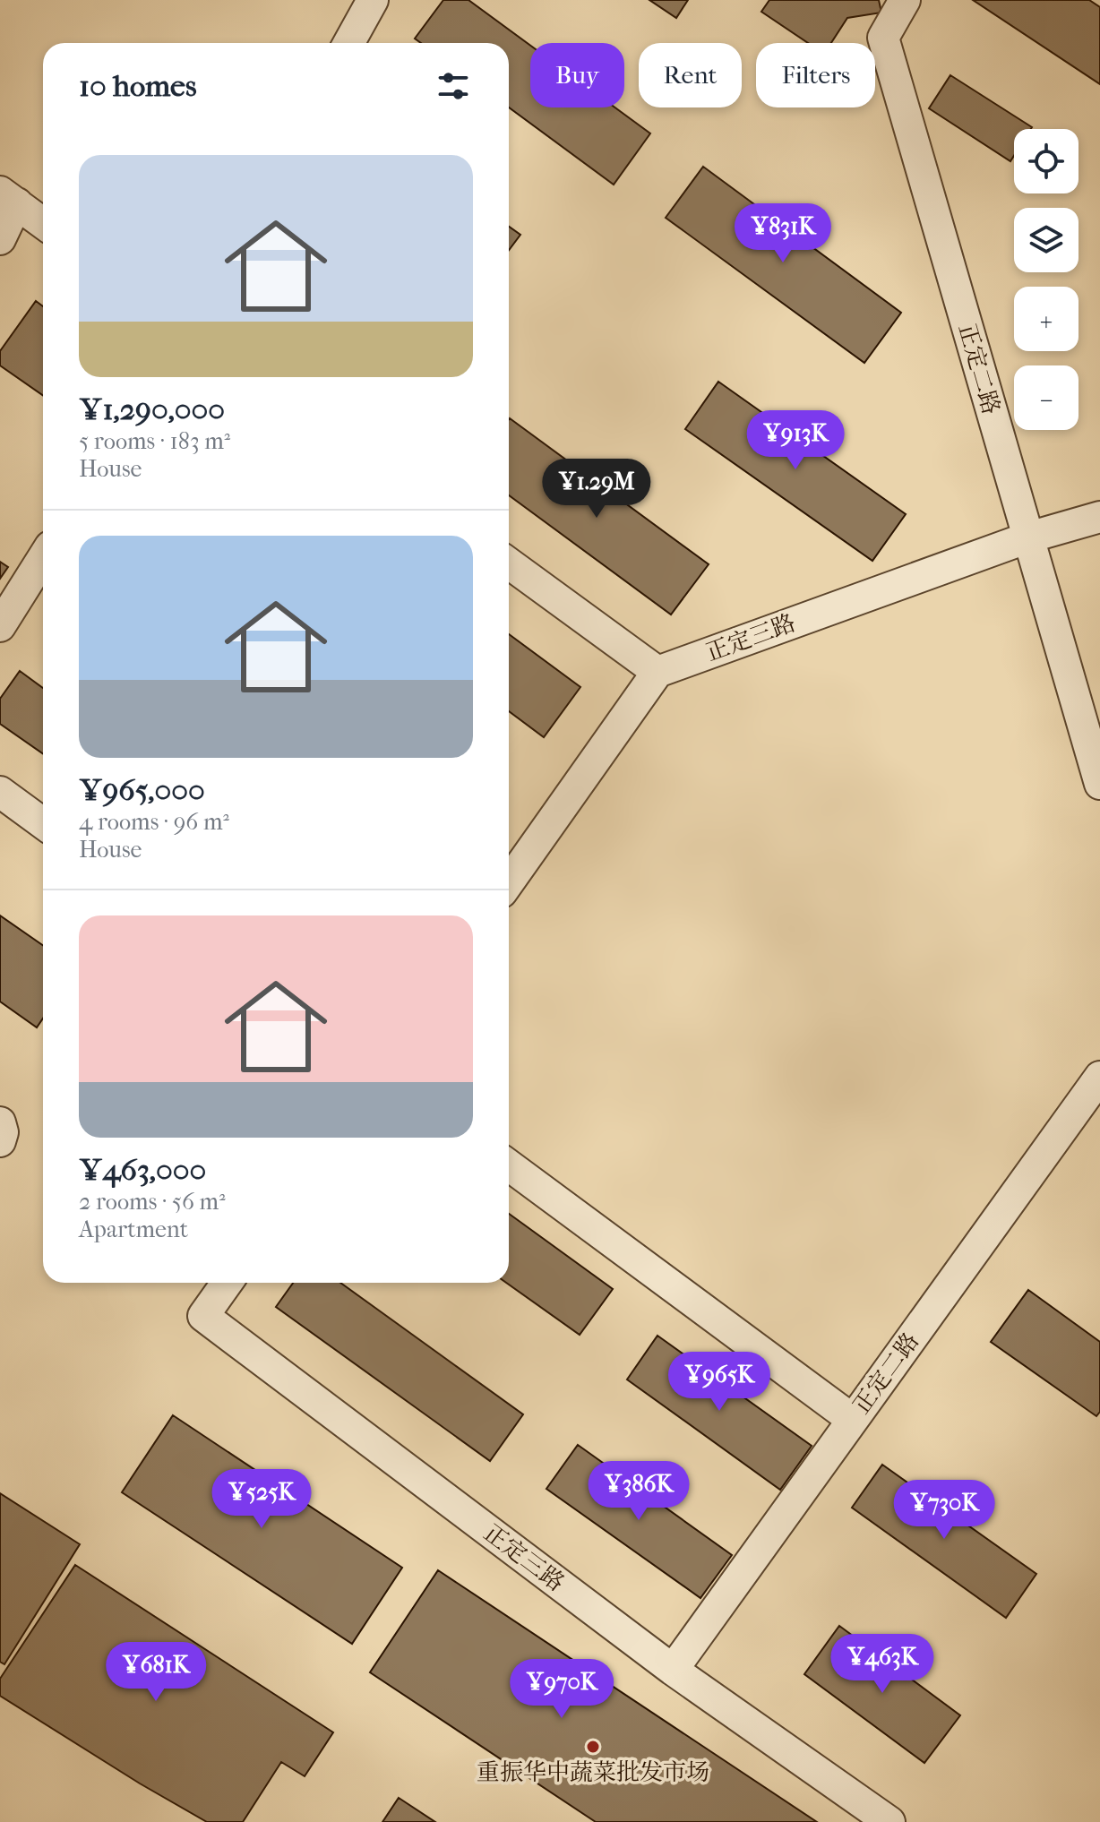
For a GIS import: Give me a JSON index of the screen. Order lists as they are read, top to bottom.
{
  "streets": {
    "lane": ["正定二路", "正定三路"]
  },
  "crossings": [
    ["正定二路", "正定三路"]
  ],
  "places": ["重振华中蔬菜批发市场"],
  "page": {
    "chip": ["Buy", "Rent", "Filters"],
    "heading": "10 homes",
    "map_buttons": ["+", "−"],
    "list": [
      {
        "name": "¥1,290,000",
        "note": "5 rooms · 183 m² · House"
      },
      {
        "name": "¥965,000",
        "note": "4 rooms · 96 m² · House"
      },
      {
        "name": "¥463,000",
        "note": "2 rooms · 56 m² · Apartment"
      }
    ],
    "price": [
      "¥831K",
      "¥913K",
      "¥1.29M",
      "¥965K",
      "¥386K",
      "¥525K",
      "¥730K",
      "¥463K",
      "¥681K",
      "¥970K"
    ]
  }
}
